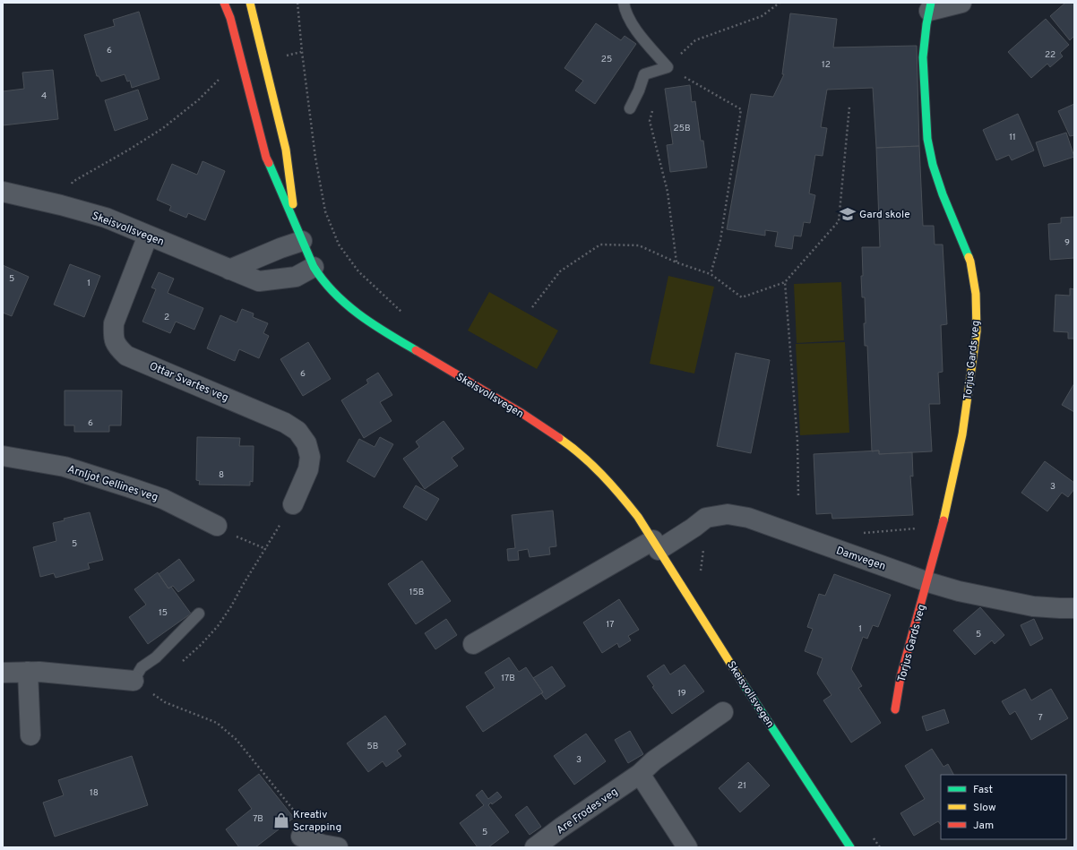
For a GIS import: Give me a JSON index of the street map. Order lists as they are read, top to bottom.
{
  "streets": {
    "main road": ["Skeisvollsvegen", "Torjus Gards veg"],
    "street": [
      "Ottar Svartes veg",
      "Arnljot Gellines veg",
      "Damvegen",
      "Are Frodes veg"
    ]
  },
  "crossings": [
    ["Skeisvollsvegen", "Ottar Svartes veg"],
    ["Skeisvollsvegen", "Damvegen"],
    ["Torjus Gards veg", "Damvegen"]
  ],
  "places": {
    "school or university": ["Gard skole"],
    "shop": ["Kreativ Scrapping"]
  },
  "house_numbers": [
    "6",
    "22",
    "25",
    "12",
    "4",
    "25B",
    "11",
    "9",
    "5",
    "1",
    "2",
    "6",
    "6",
    "8",
    "3",
    "5",
    "15B",
    "15",
    "17",
    "1",
    "5",
    "17B",
    "19",
    "7",
    "5B",
    "3",
    "21",
    "18",
    "7B",
    "5"
  ],
  "legend": ["Fast", "Slow", "Jam"]
}
